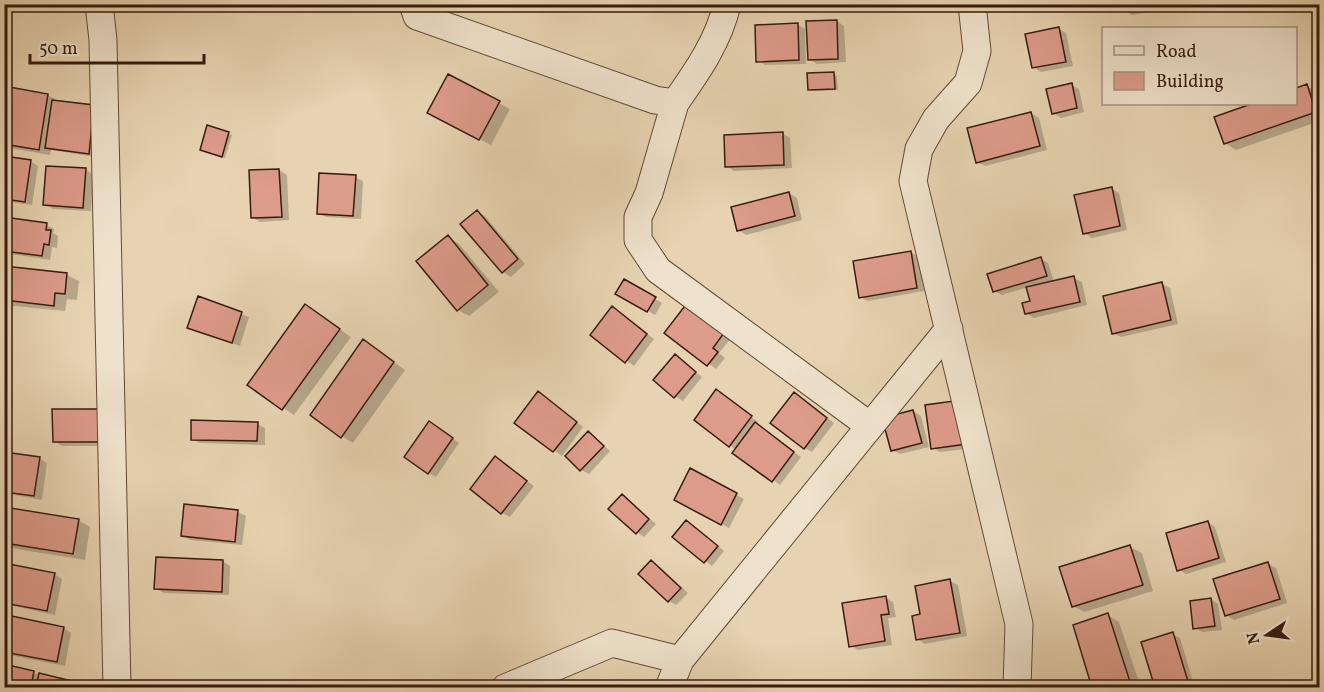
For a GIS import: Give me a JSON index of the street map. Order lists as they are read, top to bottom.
{
  "legend": ["Road", "Building"],
  "scale_bar": "50 m",
  "north": "left"
}
